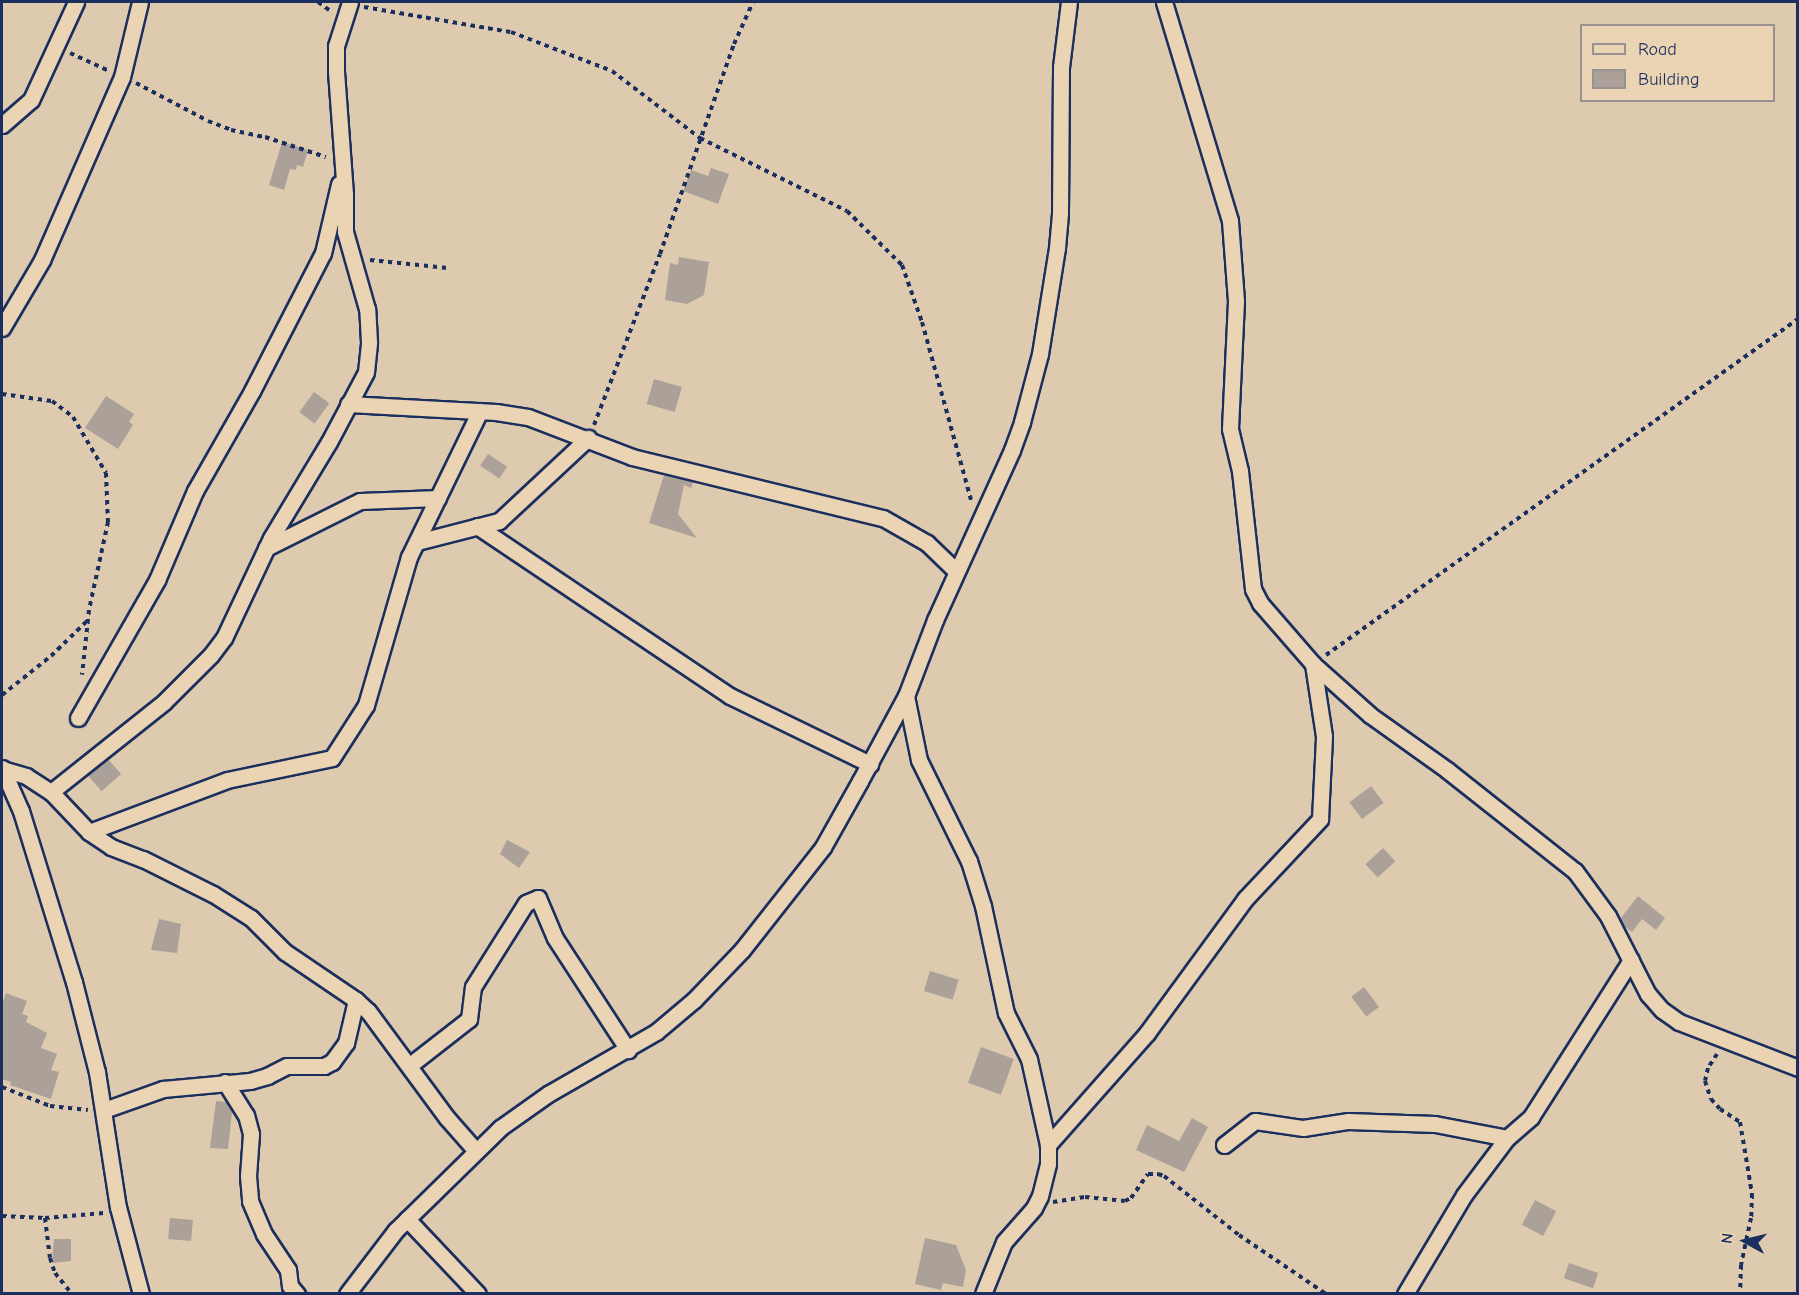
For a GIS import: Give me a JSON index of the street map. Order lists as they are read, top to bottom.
{
  "legend": ["Road", "Building"],
  "north": "left"
}
